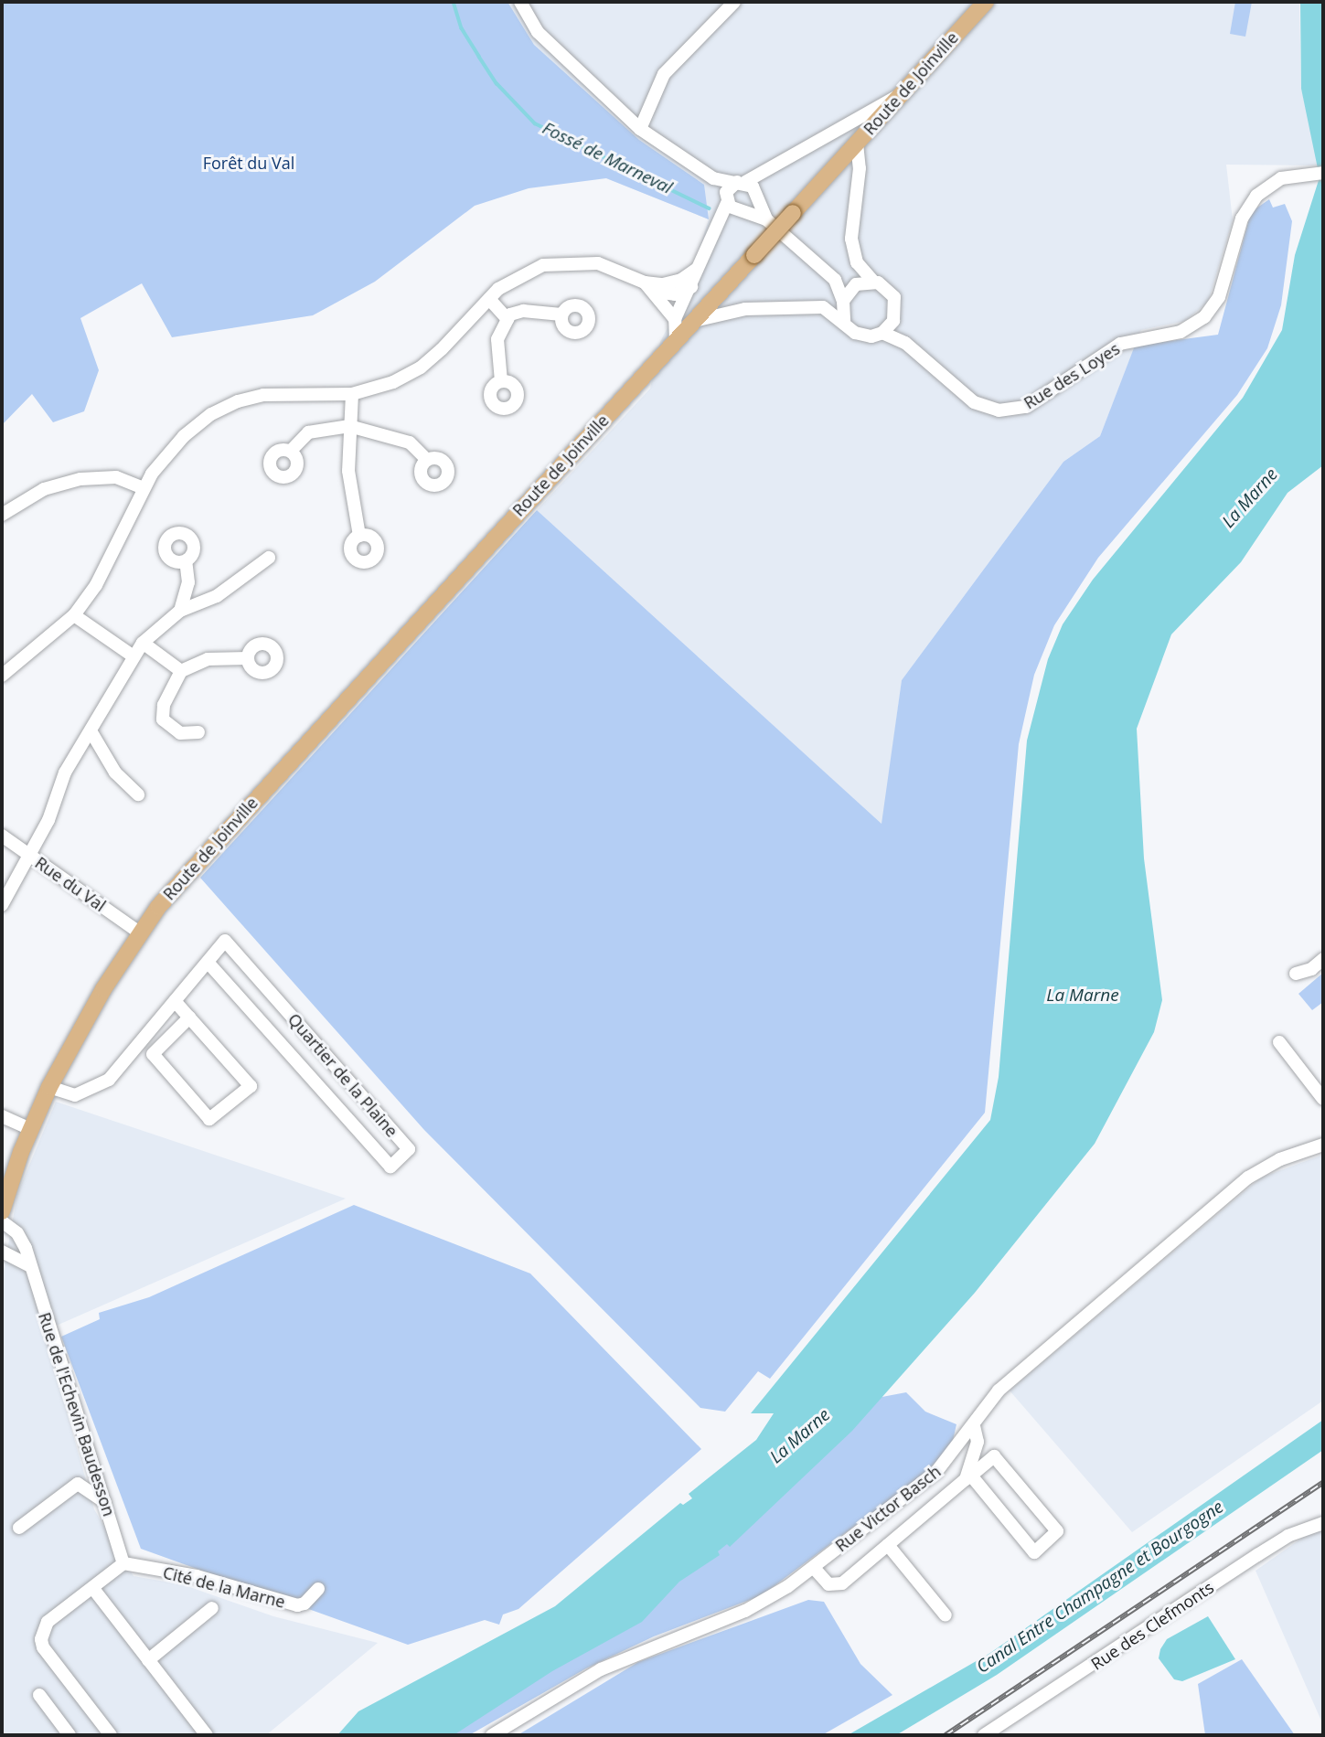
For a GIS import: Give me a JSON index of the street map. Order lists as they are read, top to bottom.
{
  "streets": {
    "main road": ["Route de Joinville"],
    "street": [
      "Rue des Loyes",
      "Rue du Val",
      "Quartier de la Plaine",
      "Rue de l'Echevin Baudesson",
      "Rue Victor Basch",
      "Cité de la Marne",
      "Rue des Clefmonts"
    ]
  },
  "crossings": [
    ["Route de Joinville", "Rue du Val"],
    ["Rue de l'Echevin Baudesson", "Cité de la Marne"]
  ],
  "water": ["Fossé de Marneval", "La Marne", "Canal Entre Champagne et Bourgogne"],
  "parks": ["Forêt du Val"]
}
